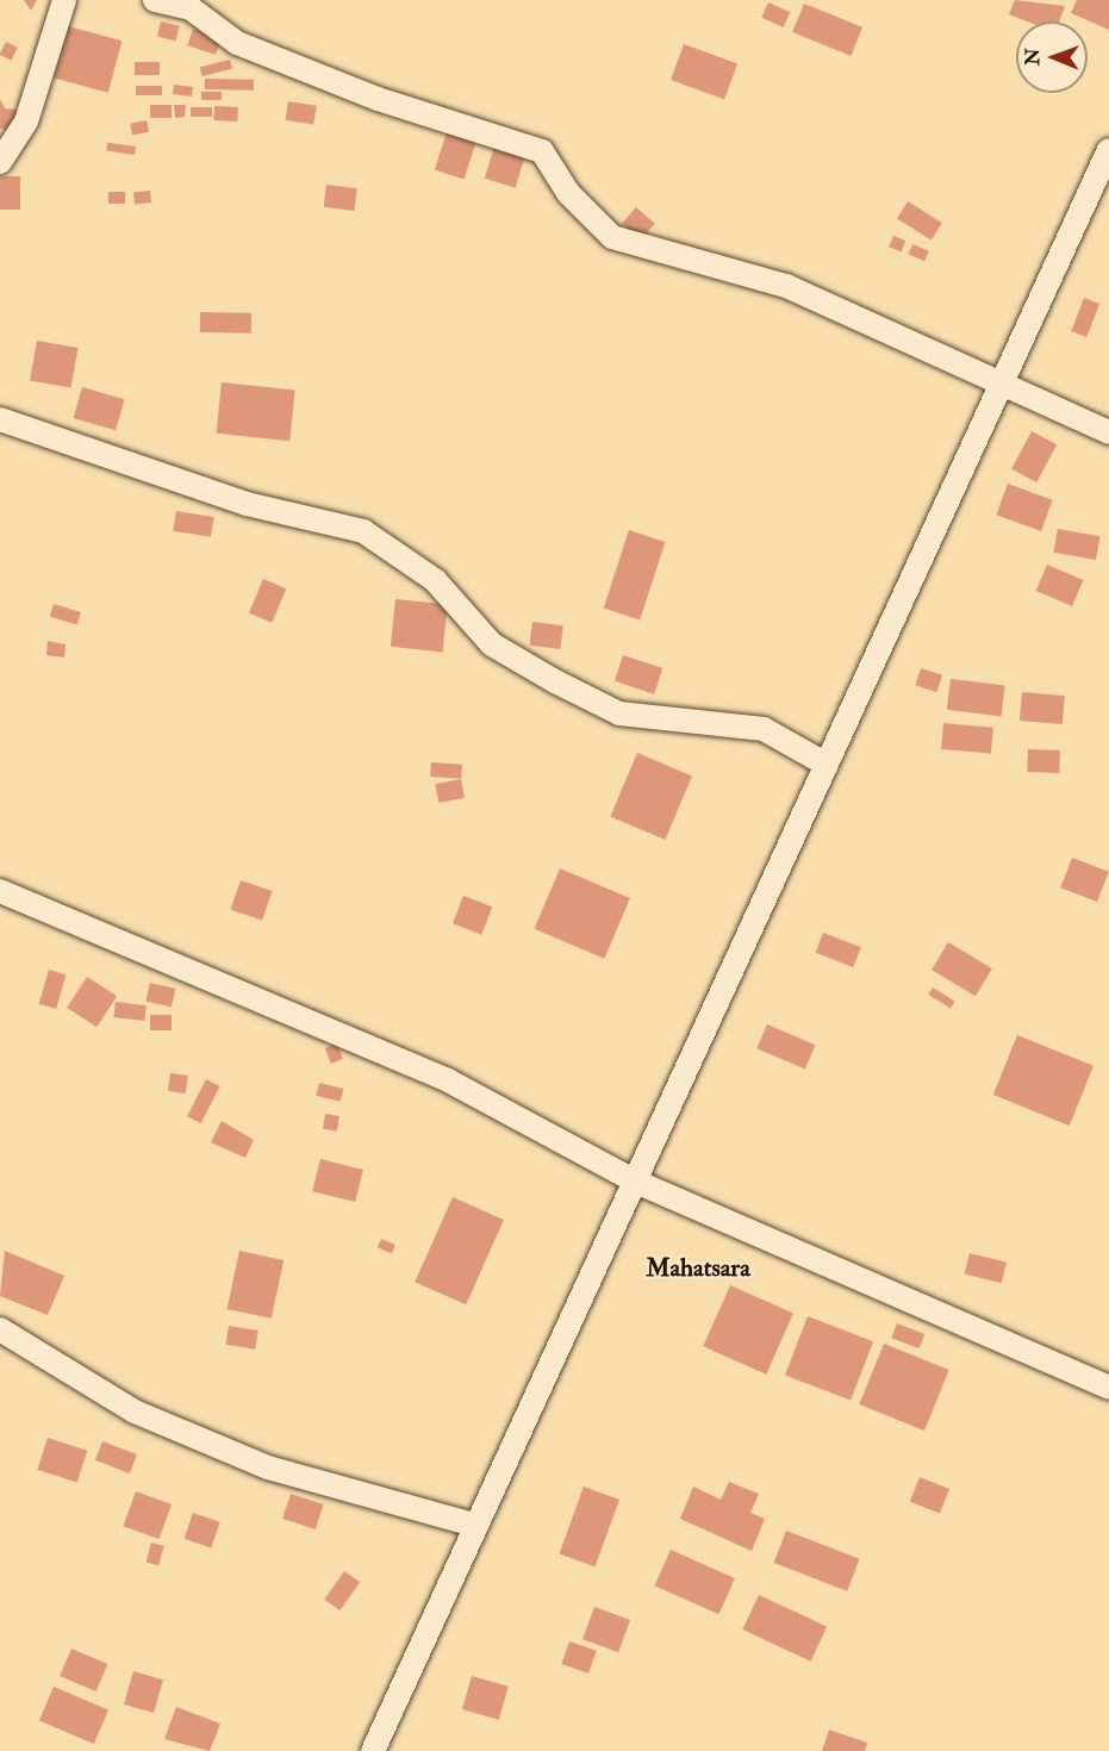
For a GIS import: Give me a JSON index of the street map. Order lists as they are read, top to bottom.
{
  "districts": ["Mahatsara"],
  "north": "left"
}
